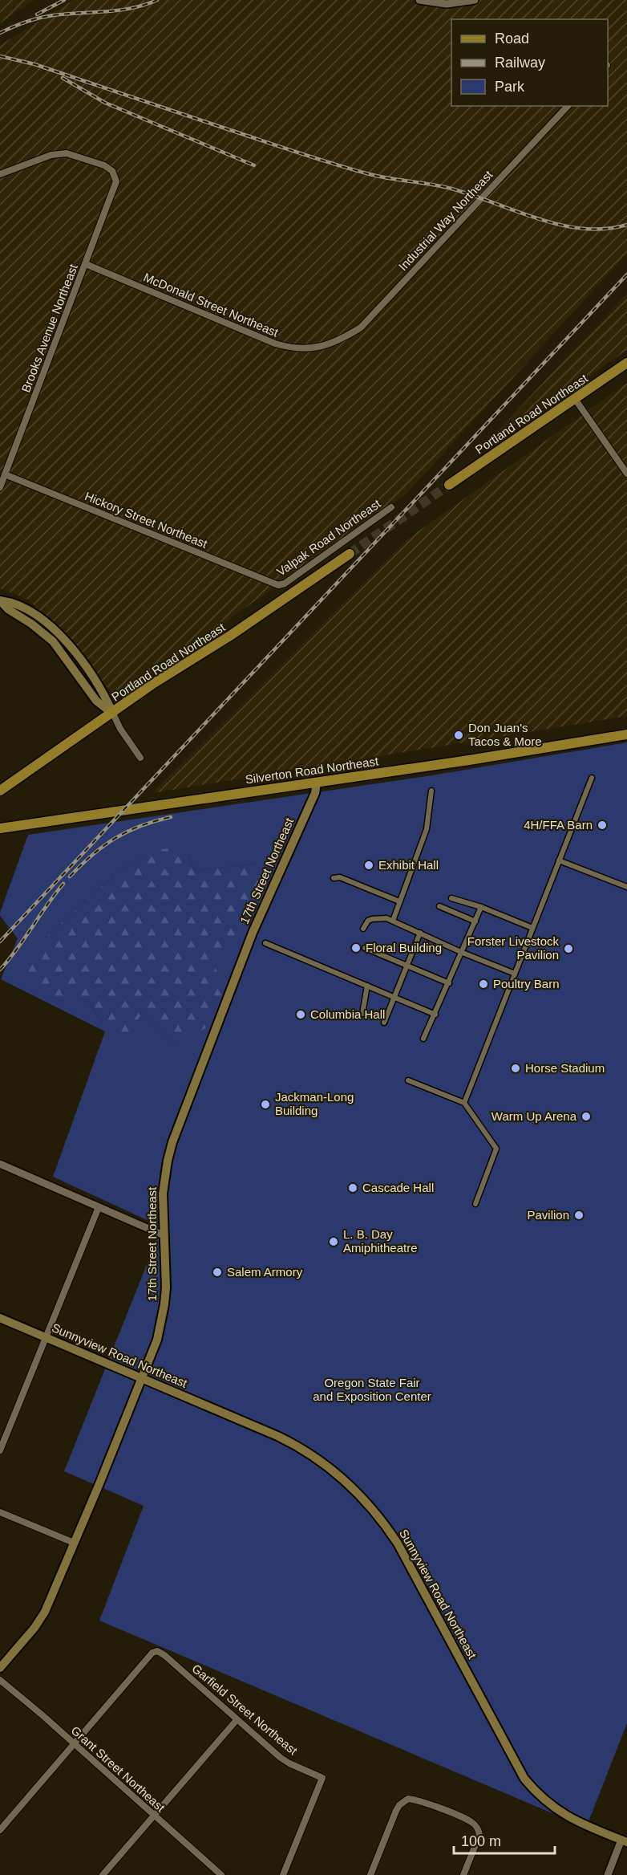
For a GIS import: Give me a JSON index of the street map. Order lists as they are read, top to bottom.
{
  "streets": {
    "main road": [
      "Portland Road Northeast",
      "Silverton Road Northeast",
      "17th Street Northeast",
      "Sunnyview Road Northeast"
    ],
    "street": [
      "Industrial Way Northeast",
      "McDonald Street Northeast",
      "Brooks Avenue Northeast",
      "Hickory Street Northeast",
      "Valpak Road Northeast",
      "Garfield Street Northeast",
      "Grant Street Northeast"
    ]
  },
  "crossings": [
    ["Industrial Way Northeast", "McDonald Street Northeast"],
    ["McDonald Street Northeast", "Brooks Avenue Northeast"],
    ["Brooks Avenue Northeast", "Hickory Street Northeast"],
    ["Hickory Street Northeast", "Valpak Road Northeast"],
    ["Silverton Road Northeast", "17th Street Northeast"],
    ["17th Street Northeast", "Sunnyview Road Northeast"],
    ["Garfield Street Northeast", "Grant Street Northeast"]
  ],
  "parks": ["Oregon State Fair and Exposition Center"],
  "places": [
    "Don Juan's Tacos & More",
    "4H/FFA Barn",
    "Exhibit Hall",
    "Floral Building",
    "Forster Livestock Pavilion",
    "Poultry Barn",
    "Columbia Hall",
    "Horse Stadium",
    "Jackman-Long Building",
    "Warm Up Arena",
    "Cascade Hall",
    "Pavilion",
    "L. B. Day Amiphitheatre",
    "Salem Armory"
  ],
  "legend": ["Road", "Railway", "Park"],
  "scale_bar": "100 m"
}
